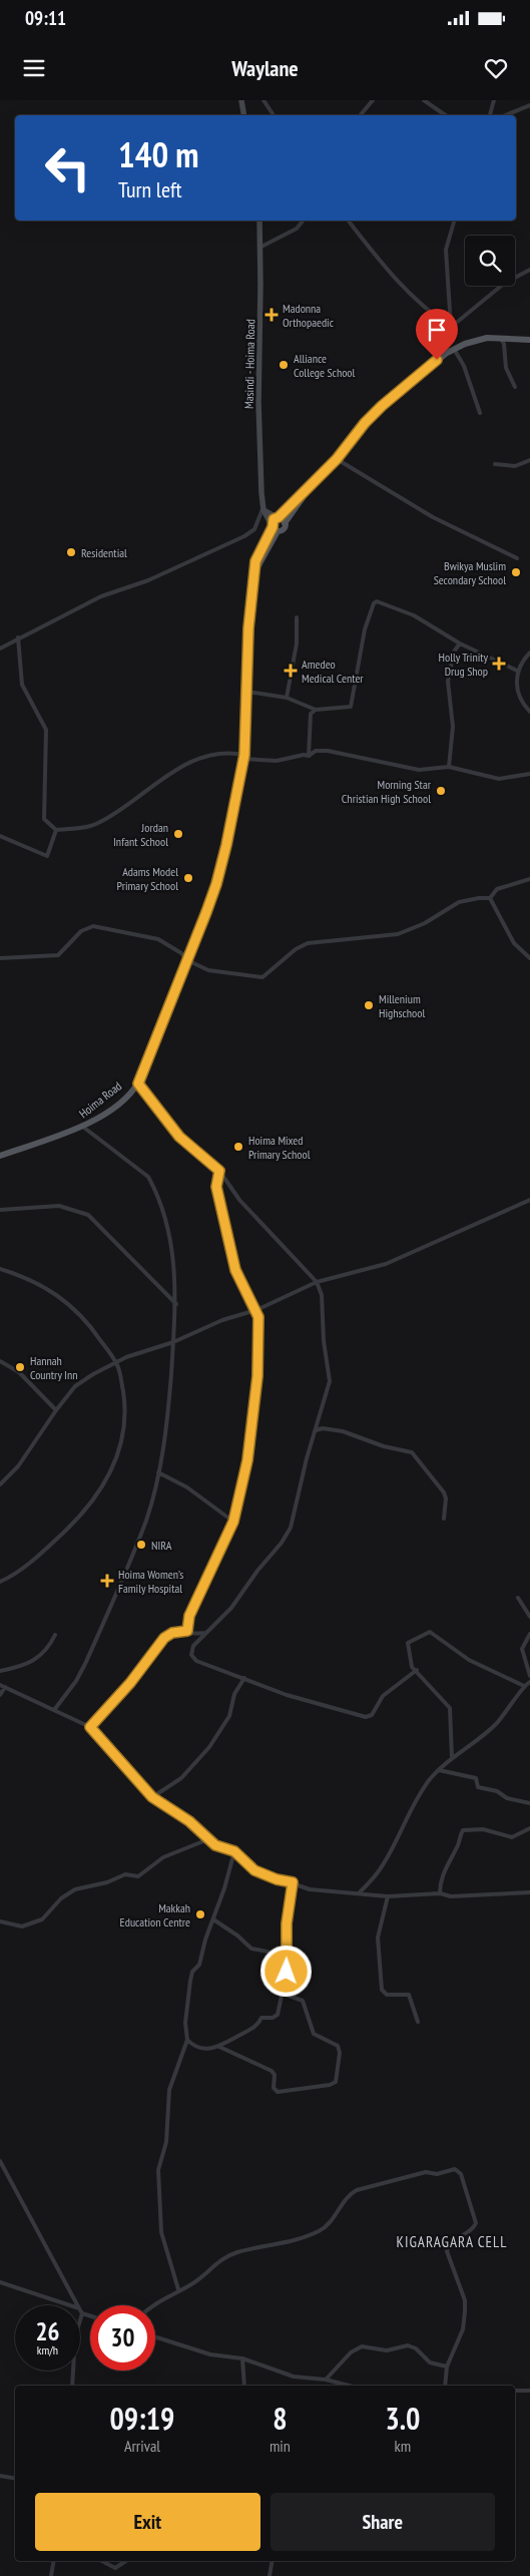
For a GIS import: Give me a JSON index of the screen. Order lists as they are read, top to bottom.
{
  "streets": {
    "main road": ["Masindi - Hoima Road", "Hoima Road"]
  },
  "crossings": [
    ["Masindi - Hoima Road", "Hoima Road"]
  ],
  "districts": ["KIGARAGARA CELL"],
  "places": {
    "health": [
      "Madonna Orthopaedic",
      "Holly Trinity Drug Shop",
      "Amedeo Medical Center",
      "Hoima Women’s Family Hospital"
    ],
    "other": [
      "Alliance College School",
      "Residential",
      "Bwikya Muslim Secondary School",
      "Morning Star Christian High School",
      "Jordan Infant School",
      "Adams Model Primary School",
      "Millenium Highschool",
      "Hoima Mixed Primary School",
      "Hannah Country Inn",
      "NIRA",
      "Makkah Education Centre"
    ]
  },
  "page": {
    "status": "09:11",
    "header": "Waylane",
    "turn": ["140 m", "Turn left"],
    "speed": "26 km/h",
    "limit": "30",
    "eta": [
      "09:19",
      "Arrival",
      "8",
      "min",
      "3.0",
      "km"
    ],
    "buttons": ["Exit", "Share"]
  }
}
